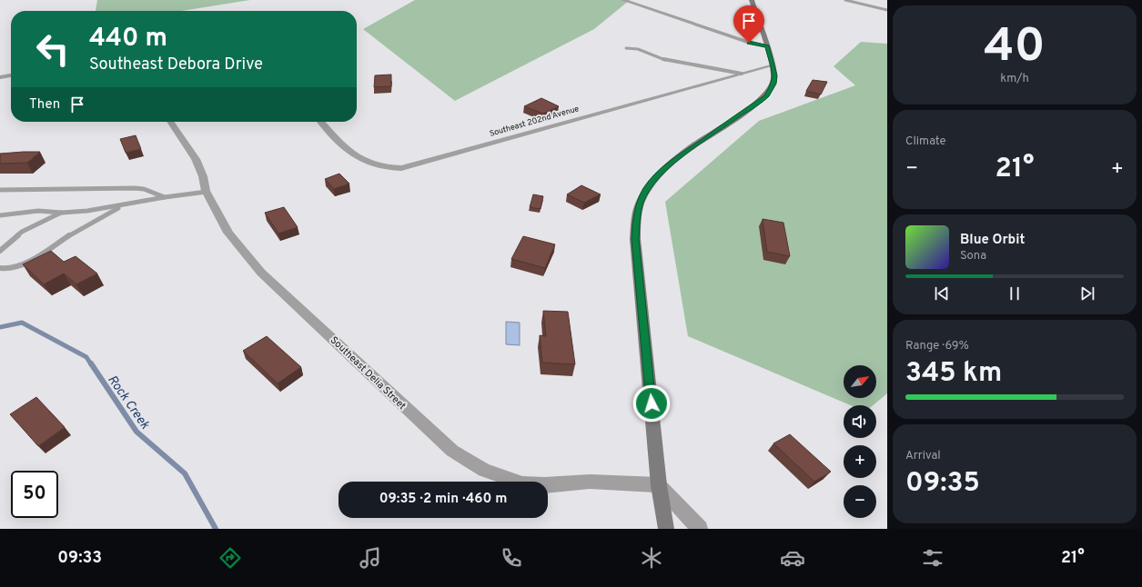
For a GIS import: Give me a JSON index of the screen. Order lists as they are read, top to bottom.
{
  "streets": {
    "street": ["Southeast 202nd Avenue", "Southeast Delia Street"]
  },
  "water": ["Rock Creek"],
  "north": "top right",
  "page": {
    "tile": [
      ["40", "km/h"],
      "Climate",
      ["Range · 69%", "345 km"],
      ["Arrival", "09:35"]
    ],
    "turn": ["440 m", "Southeast Debora Drive"],
    "then": "Then",
    "heat": ["−", "21°", "+"],
    "song": ["Blue Orbit", "Sona"],
    "map_buttons": ["+", "−"],
    "limit": "50",
    "trip": "09:35 · 2 min · 460 m",
    "tabs": ["09:33", "21°"]
  }
}
